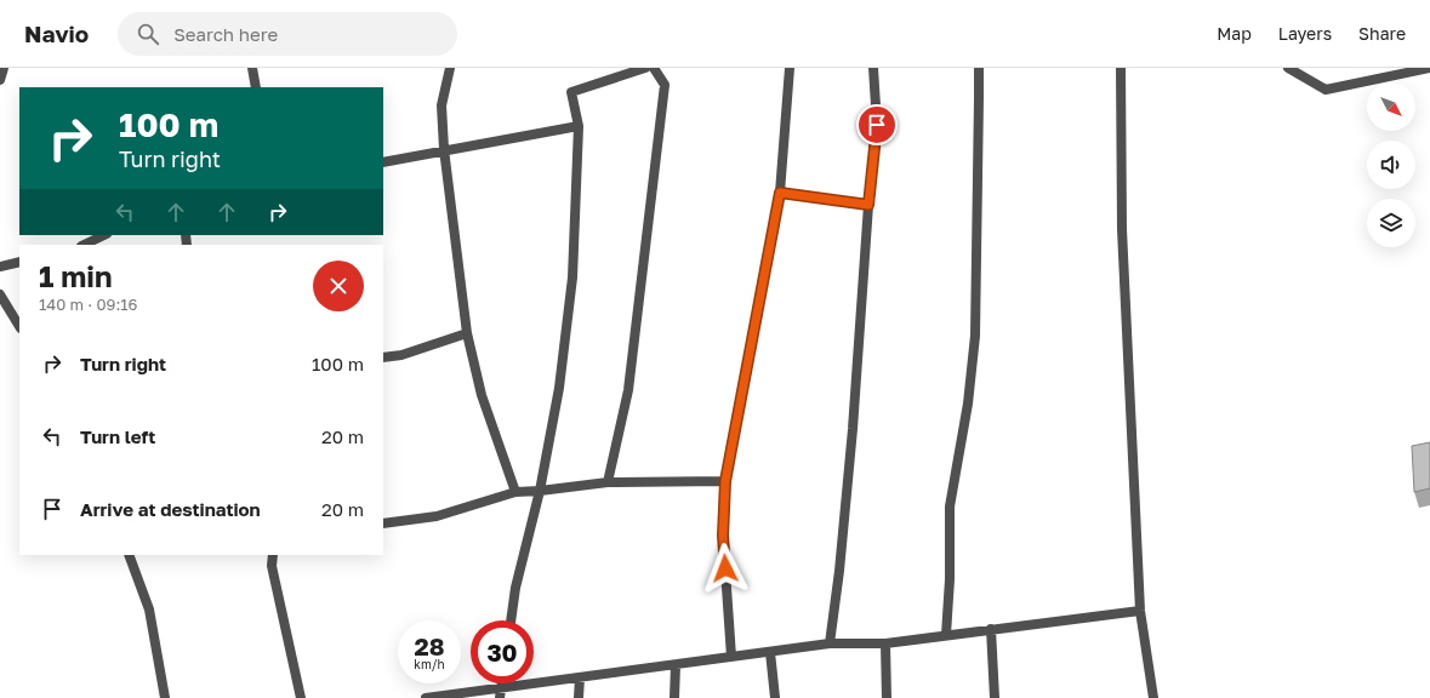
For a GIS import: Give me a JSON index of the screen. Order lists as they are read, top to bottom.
{
  "north": "bottom right",
  "page": {
    "header": "Navio",
    "search": "Search here",
    "nav": ["Map", "Layers", "Share"],
    "turn": ["100 m", "Turn right"],
    "heading": ["1 min", "140 m · 09:16"],
    "list": [
      {
        "name": "Turn right",
        "value": "100 m"
      },
      {
        "name": "Turn left",
        "value": "20 m"
      },
      {
        "name": "Arrive at destination",
        "value": "20 m"
      }
    ],
    "speed": "28 km/h",
    "limit": "30"
  }
}
